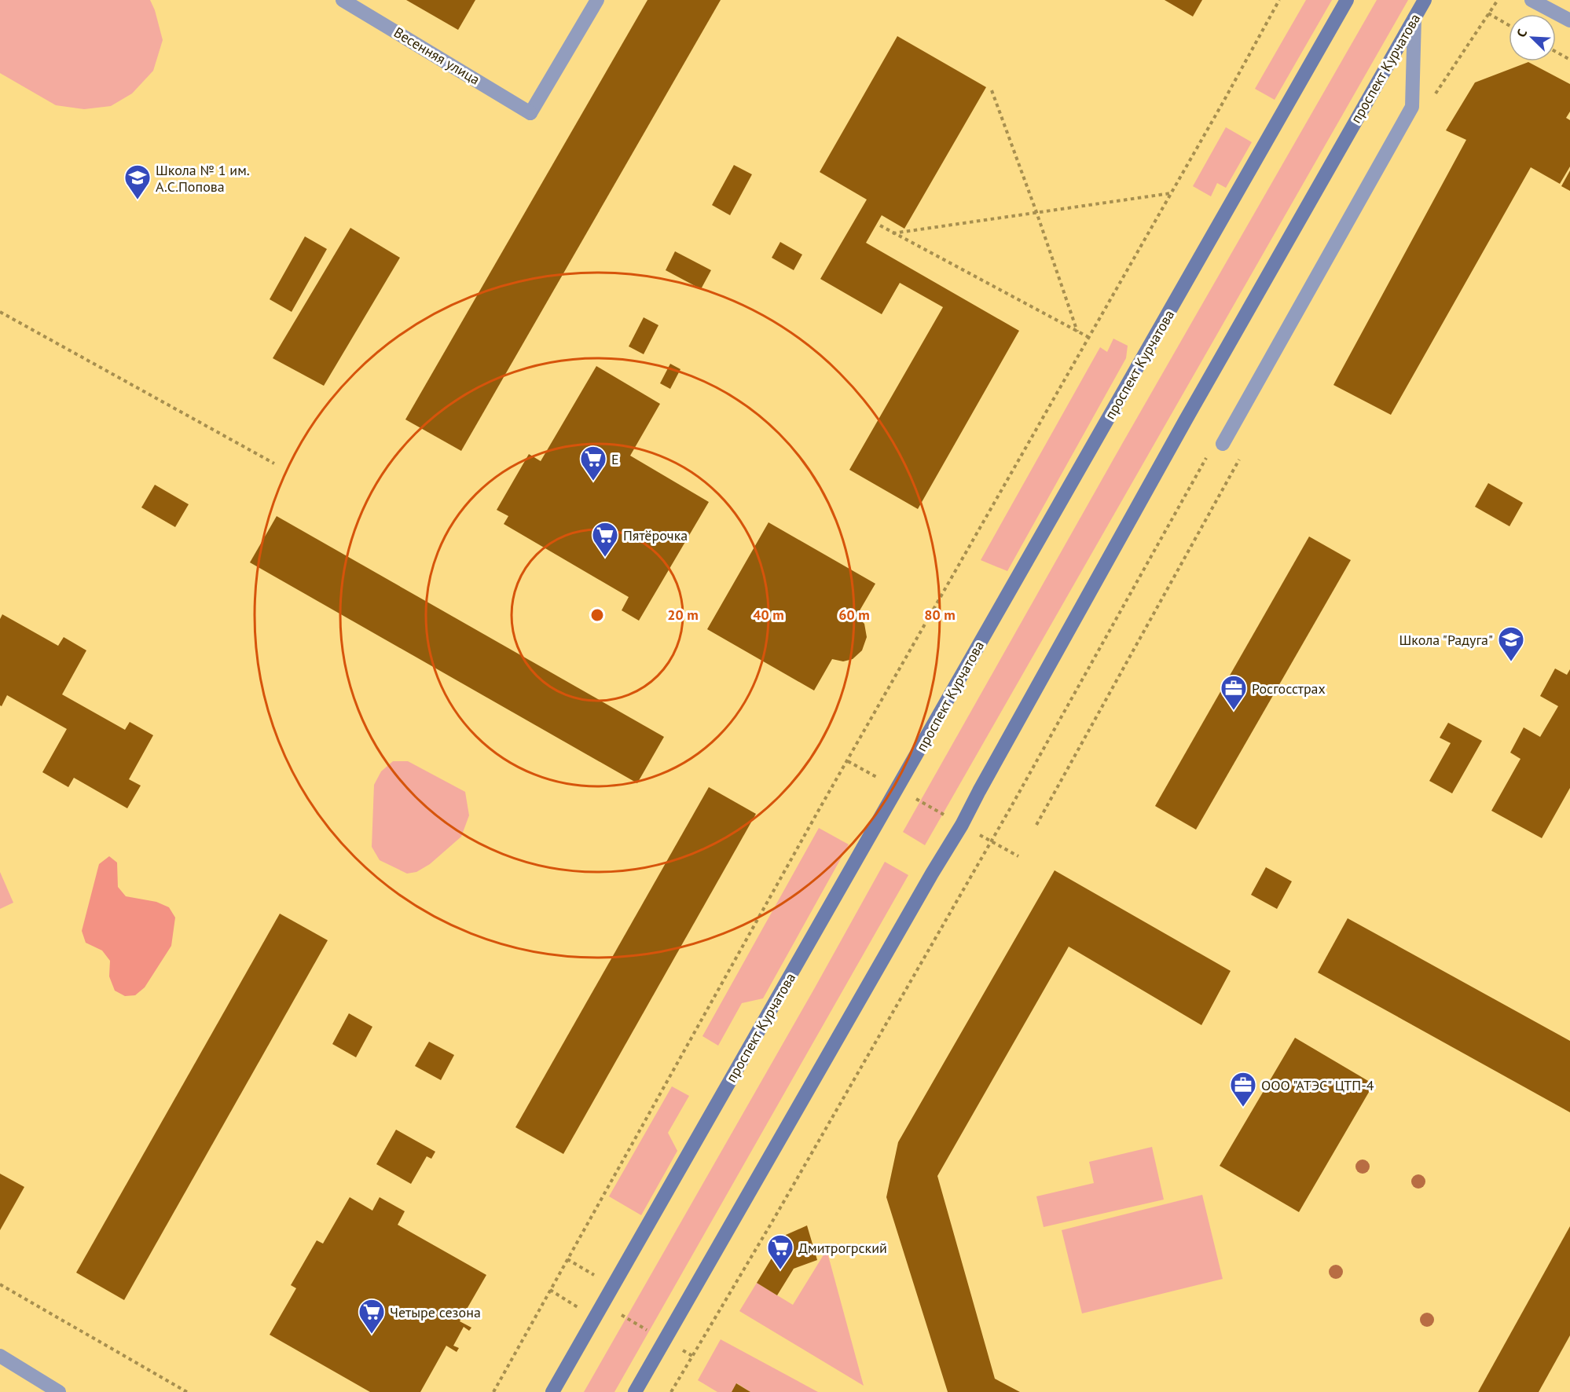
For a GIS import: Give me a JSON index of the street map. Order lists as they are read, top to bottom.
{
  "streets": {
    "street": ["Весенняя улица", "проспект Курчатова"]
  },
  "places": {
    "school or university": ["Школа № 1 им. А.С.Попова", "Школа \"Радуга\""],
    "supermarket": [
      "Е",
      "Пятёрочка",
      "Дмитрогрский",
      "Четыре сезона"
    ],
    "office": ["Росгосстрах", "ООО \"АТЭС\" ЦТП-4"]
  },
  "north": "top left",
  "rings": [
    "20 m",
    "40 m",
    "60 m",
    "80 m"
  ]
}
